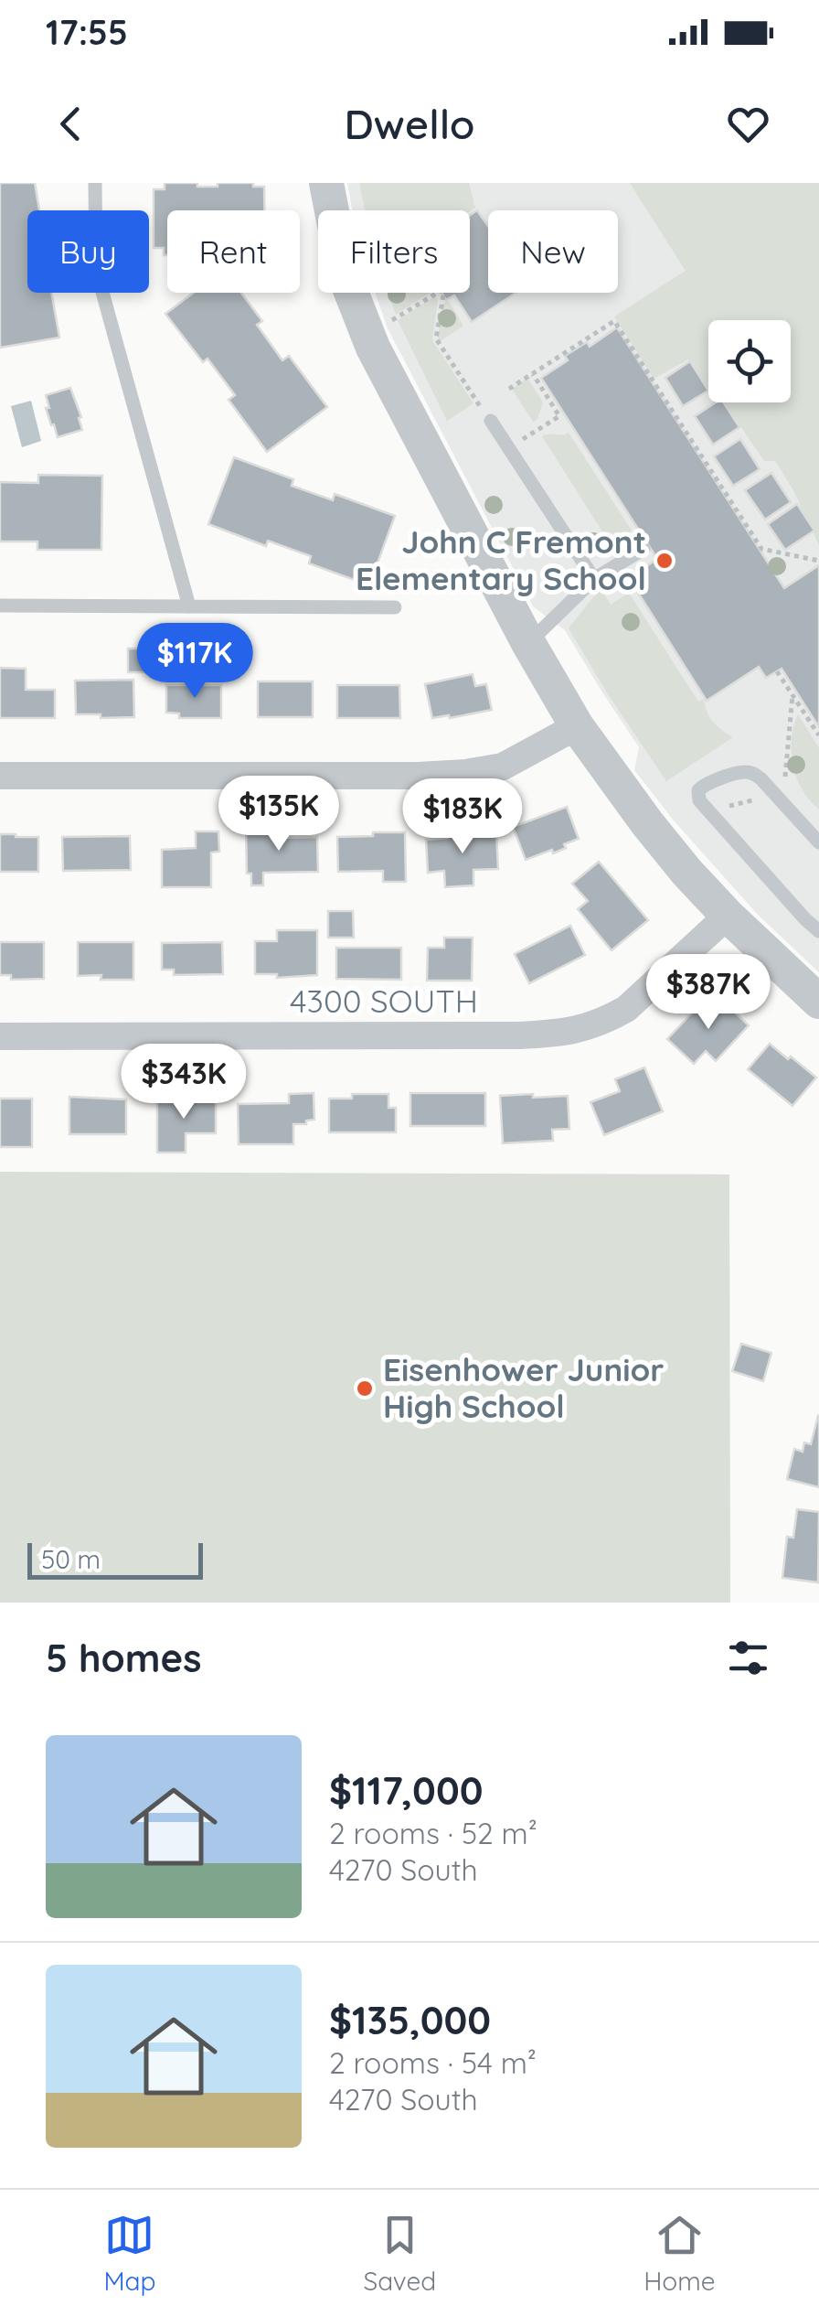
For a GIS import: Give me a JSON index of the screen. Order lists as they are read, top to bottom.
{
  "streets": {
    "street": ["4300 SOUTH"]
  },
  "places": ["John C Fremont Elementary School", "Eisenhower Junior High School"],
  "scale_bar": "50 m",
  "page": {
    "status": "17:55",
    "header": "Dwello",
    "chip": [
      "Buy",
      "Rent",
      "Filters",
      "New"
    ],
    "price": [
      "$117K",
      "$135K",
      "$183K",
      "$387K",
      "$343K"
    ],
    "scale": "50 m",
    "heading": "5 homes",
    "list": [
      {
        "name": "$117,000",
        "note": "2 rooms · 52 m² · 4270 South"
      },
      {
        "name": "$135,000",
        "note": "2 rooms · 54 m² · 4270 South"
      }
    ],
    "tabs": ["Map", "Saved", "Home"]
  }
}
